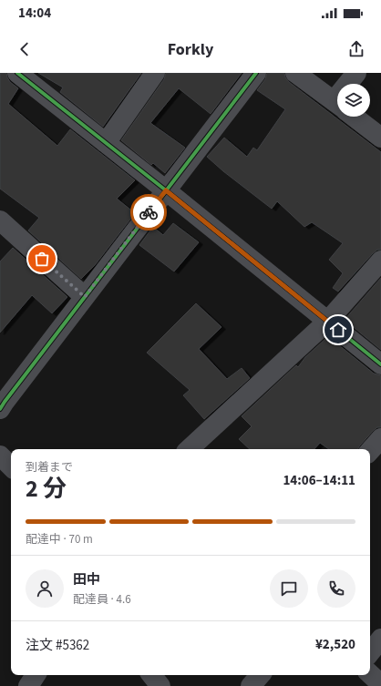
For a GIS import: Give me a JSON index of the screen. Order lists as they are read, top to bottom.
{
  "page": {
    "status": "14:04",
    "header": "Forkly",
    "heading": ["2 分", "到着まで", "14:06–14:11"],
    "panel": [
      "田中",
      "配達員 · 4.6",
      "注文 #5362",
      "¥2,520"
    ],
    "bar": "配達中 · 70 m"
  }
}
